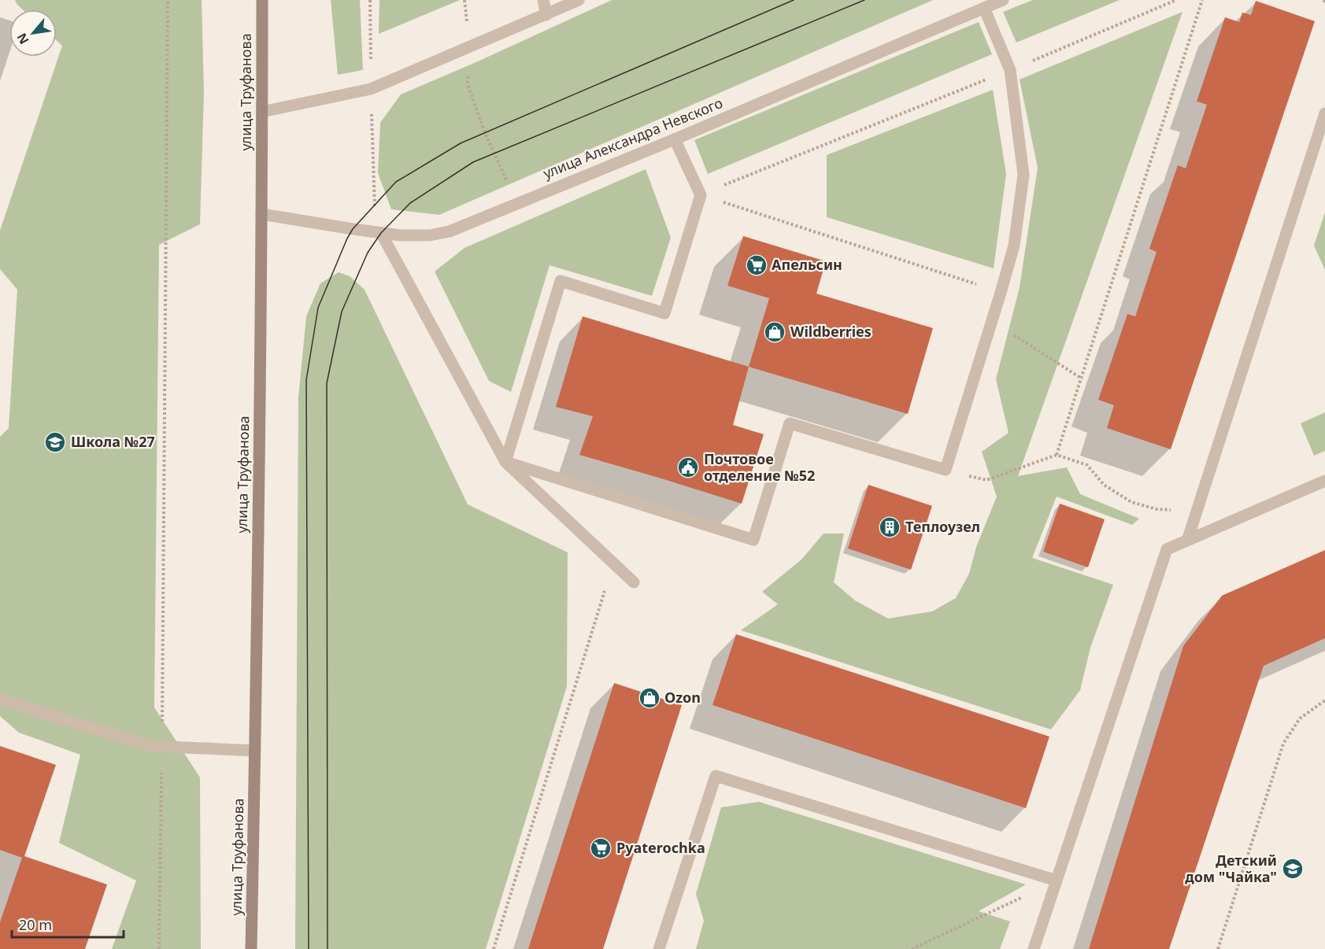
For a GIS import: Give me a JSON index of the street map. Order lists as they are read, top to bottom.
{
  "streets": {
    "street": ["улица Труфанова", "улица Александра Невского"]
  },
  "crossings": [
    ["улица Труфанова", "улица Александра Невского"]
  ],
  "places": {
    "supermarket": ["Апельсин", "Pyaterochka"],
    "shop": ["Wildberries", "Ozon"],
    "school or university": ["Школа №27", "Детский дом \"Чайка\""],
    "public building": ["Почтовое отделение №52"],
    "building": ["Теплоузел"]
  },
  "scale_bar": "20 m",
  "north": "bottom left"
}
